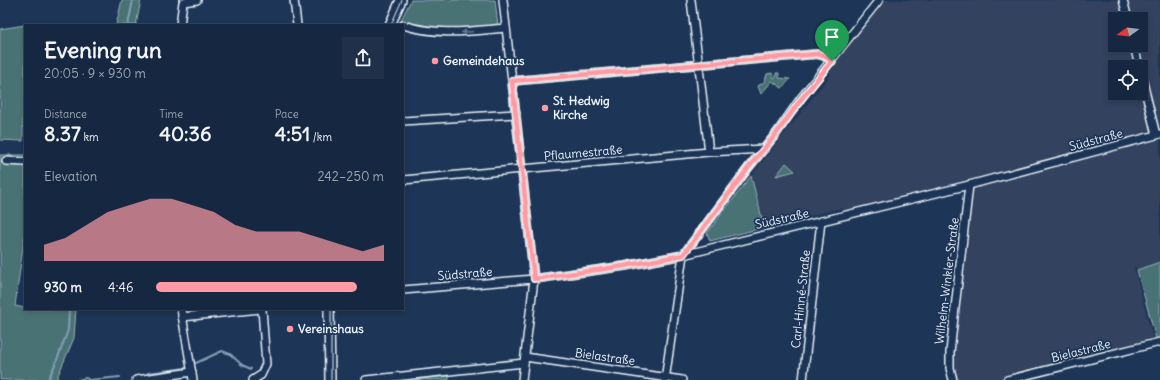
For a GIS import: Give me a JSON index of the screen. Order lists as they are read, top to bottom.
{
  "streets": {
    "street": [
      "Südstraße",
      "Pflaumestraße",
      "Wilhelm-Winkler-Straße",
      "Carl-Hinné-Straße",
      "Bielastraße"
    ]
  },
  "crossings": [
    ["Südstraße", "Wilhelm-Winkler-Straße"],
    ["Südstraße", "Carl-Hinné-Straße"]
  ],
  "places": ["Gemeindehaus", "St. Hedwig Kirche", "Vereinshaus"],
  "north": "left",
  "page": {
    "heading": ["Evening run", "20:05 · 9 × 930 m"],
    "stats": [
      ["Distance", "8.37 km"],
      ["Time", "40:36"],
      ["Pace", "4:51 /km"]
    ],
    "chart": ["Elevation", "242–250 m"],
    "list": [
      {
        "name": "930 m",
        "note": "4:46"
      }
    ]
  }
}
